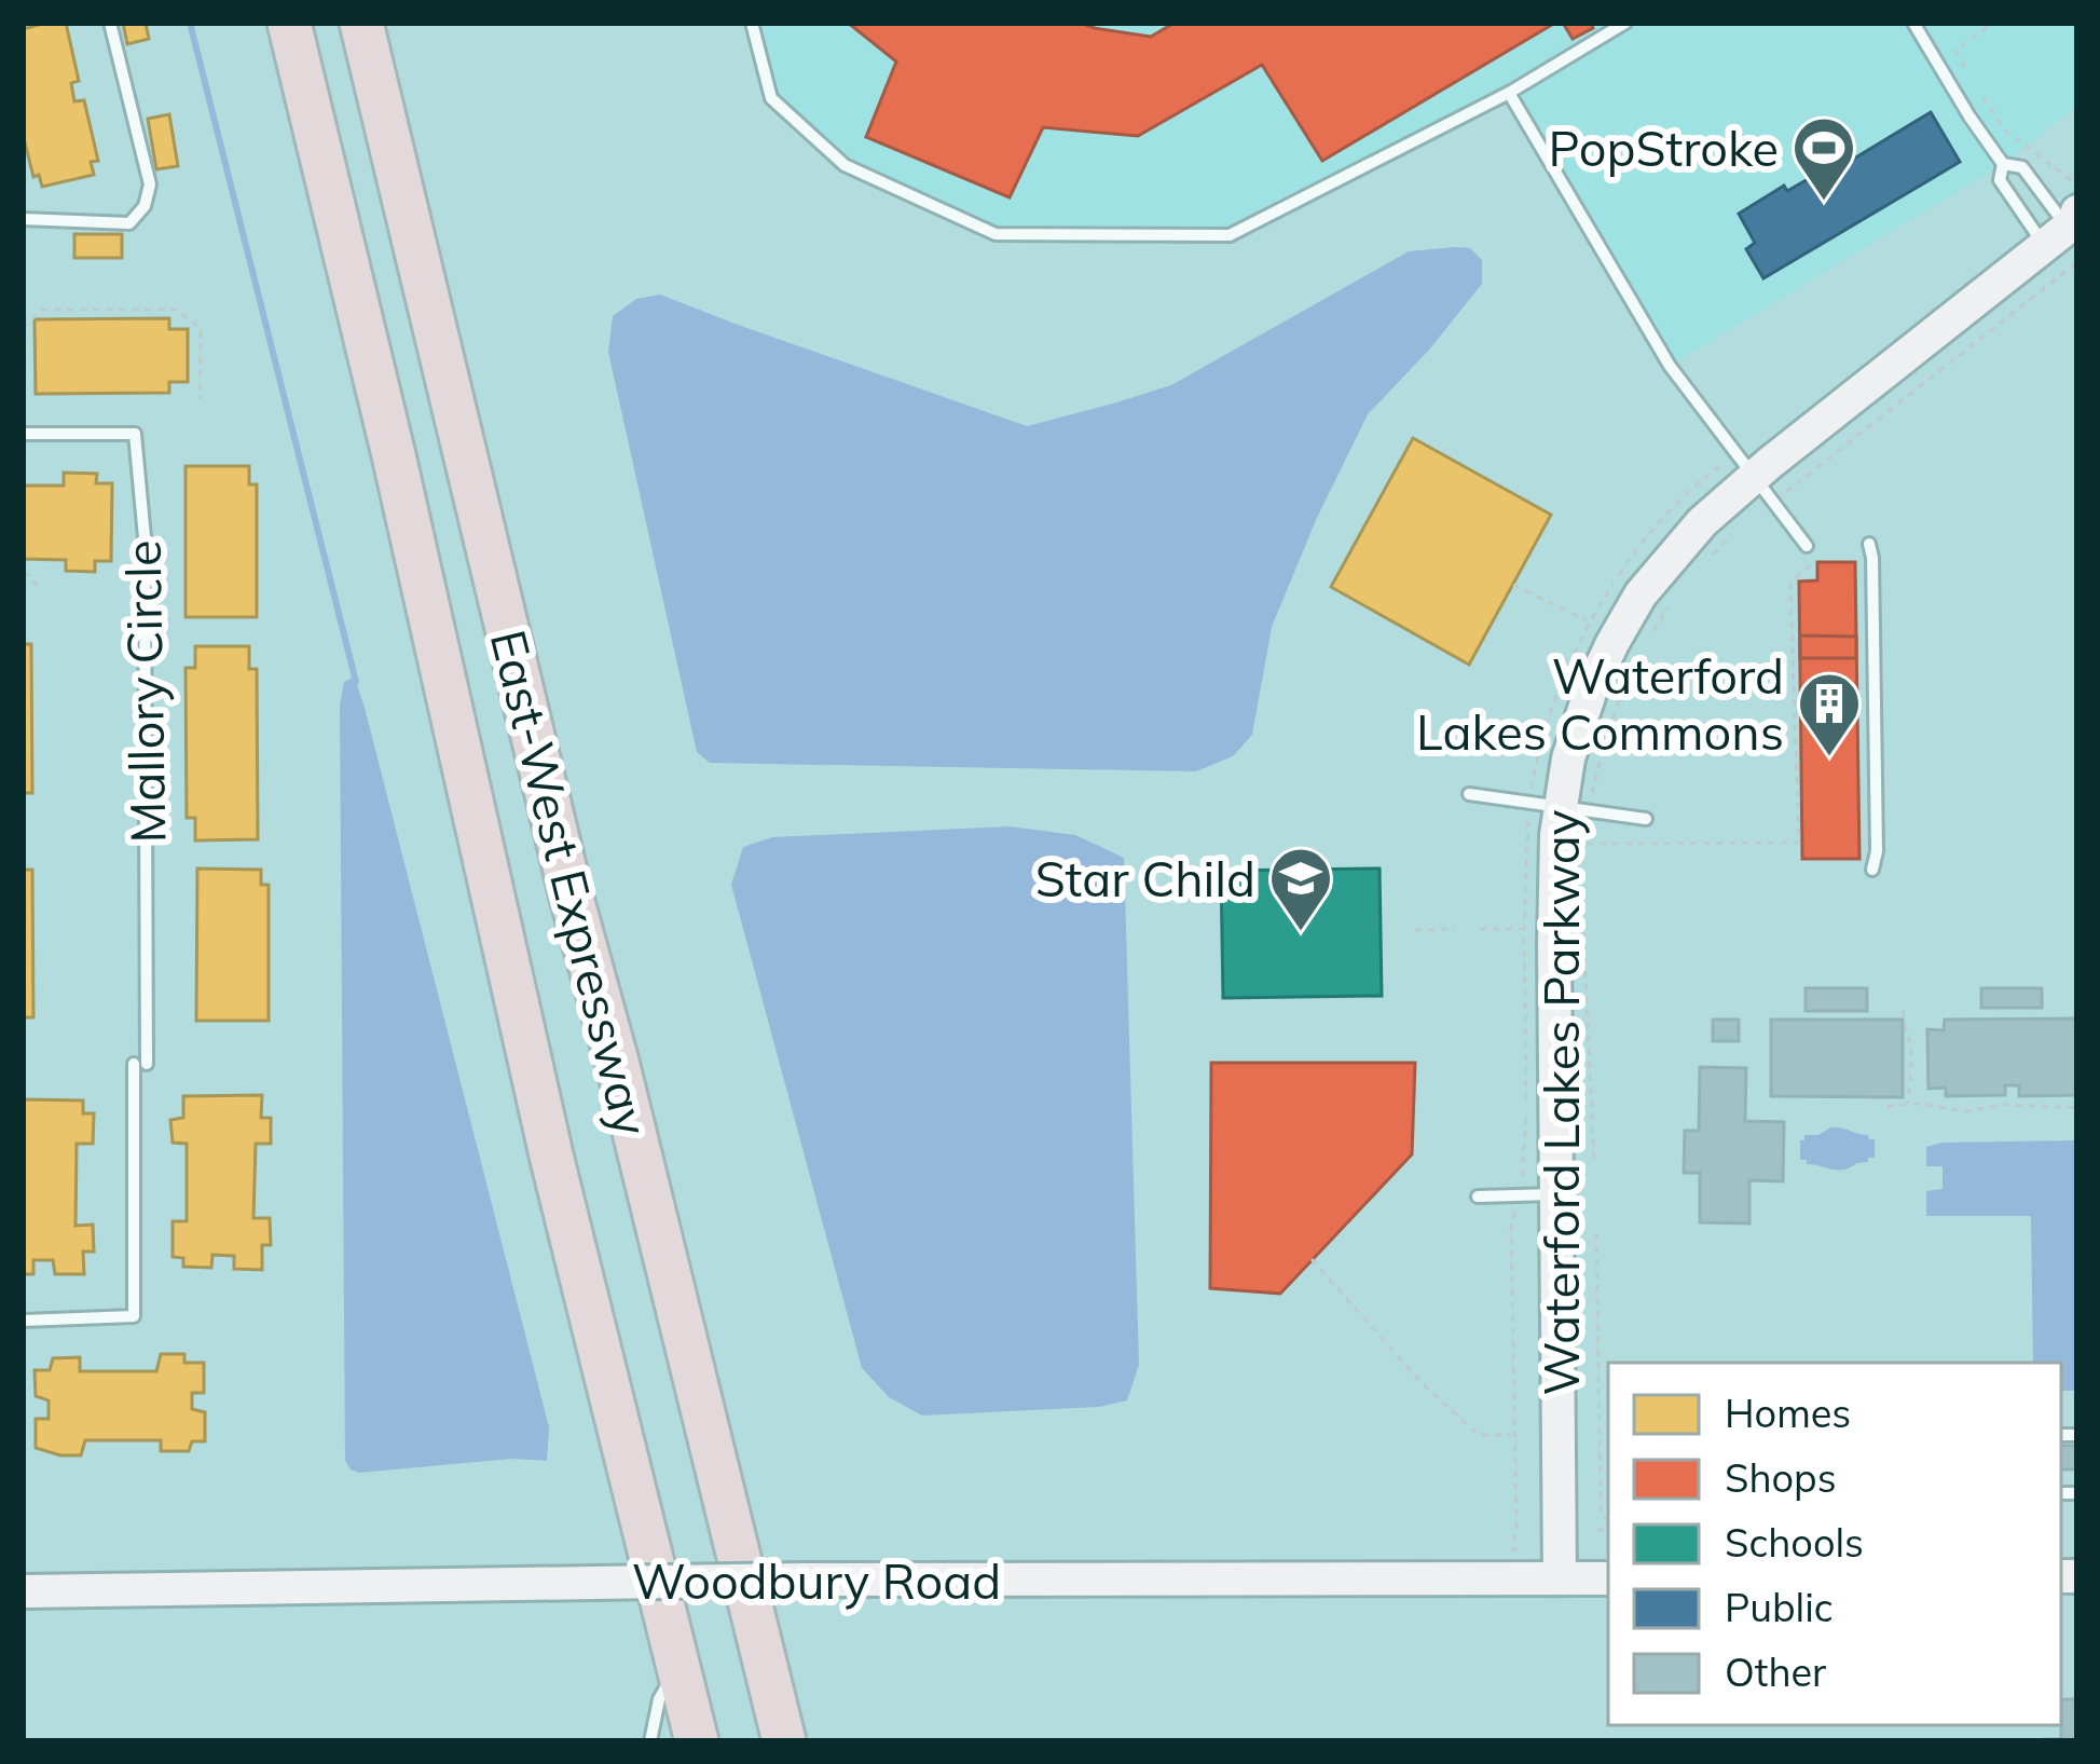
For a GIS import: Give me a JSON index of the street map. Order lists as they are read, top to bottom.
{
  "streets": {
    "highway": ["East-West Expressway"],
    "street": ["Waterford Lakes Parkway", "Woodbury Road"],
    "lane": ["Mallory Circle"]
  },
  "crossings": [
    ["Waterford Lakes Parkway", "Woodbury Road"]
  ],
  "places": {
    "sports": ["PopStroke"],
    "building": ["Waterford Lakes Commons"],
    "school or university": ["Star Child"]
  },
  "legend": [
    "Homes",
    "Shops",
    "Schools",
    "Public",
    "Other"
  ]
}
